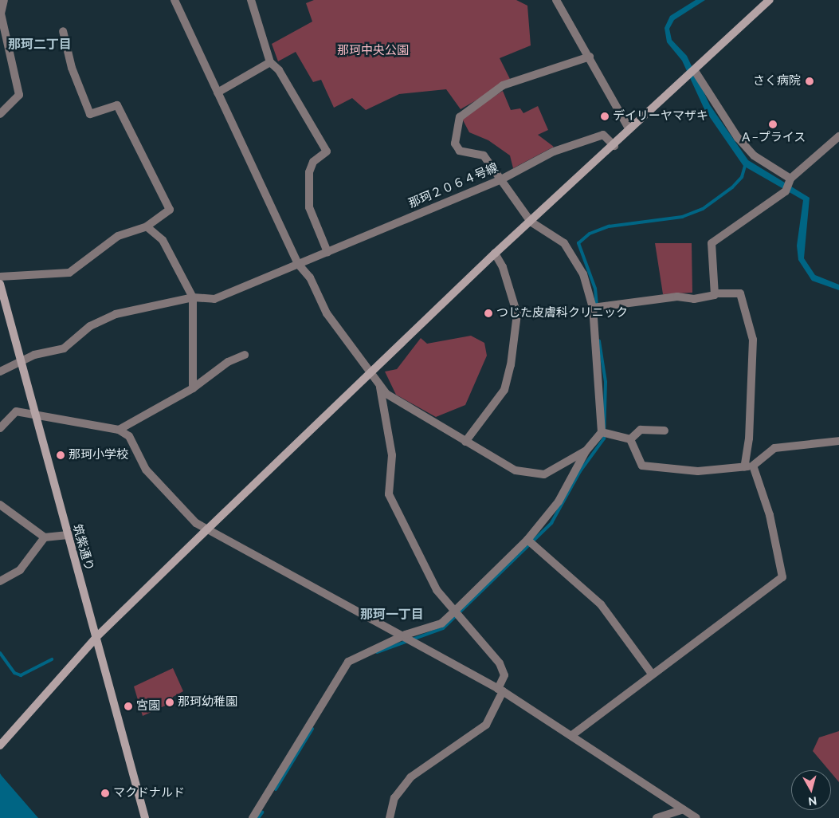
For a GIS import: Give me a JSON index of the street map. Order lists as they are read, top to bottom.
{
  "streets": {
    "street": ["那珂２０６４号線", "筑紫通り"]
  },
  "crossings": [
    ["那珂２０６４号線", "筑紫通り"]
  ],
  "districts": ["那珂二丁目", "那珂一丁目"],
  "parks": ["那珂中央公園"],
  "places": [
    "さく病院",
    "デイリーヤマザキ",
    "Ａ−プライス",
    "つじた皮膚科クリニック",
    "那珂小学校",
    "那珂幼稚園",
    "宮園",
    "マクドナルド"
  ],
  "north": "bottom"
}
